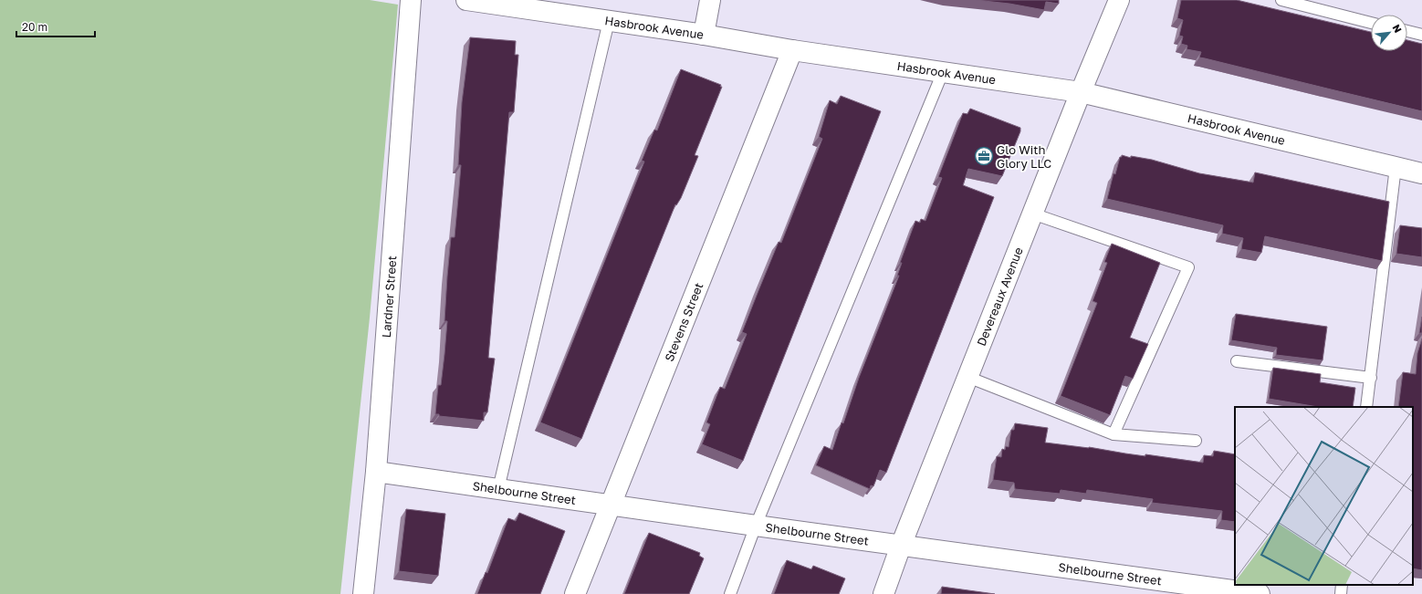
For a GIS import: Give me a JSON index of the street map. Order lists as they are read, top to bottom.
{
  "streets": {
    "street": [
      "Hasbrook Avenue",
      "Devereaux Avenue",
      "Lardner Street",
      "Stevens Street",
      "Shelbourne Street"
    ]
  },
  "crossings": [
    ["Hasbrook Avenue", "Devereaux Avenue"],
    ["Hasbrook Avenue", "Stevens Street"],
    ["Devereaux Avenue", "Shelbourne Street"],
    ["Lardner Street", "Shelbourne Street"],
    ["Stevens Street", "Shelbourne Street"]
  ],
  "places": {
    "office": ["Glo With Glory LLC"]
  },
  "scale_bar": "20 m",
  "north": "top right"
}
